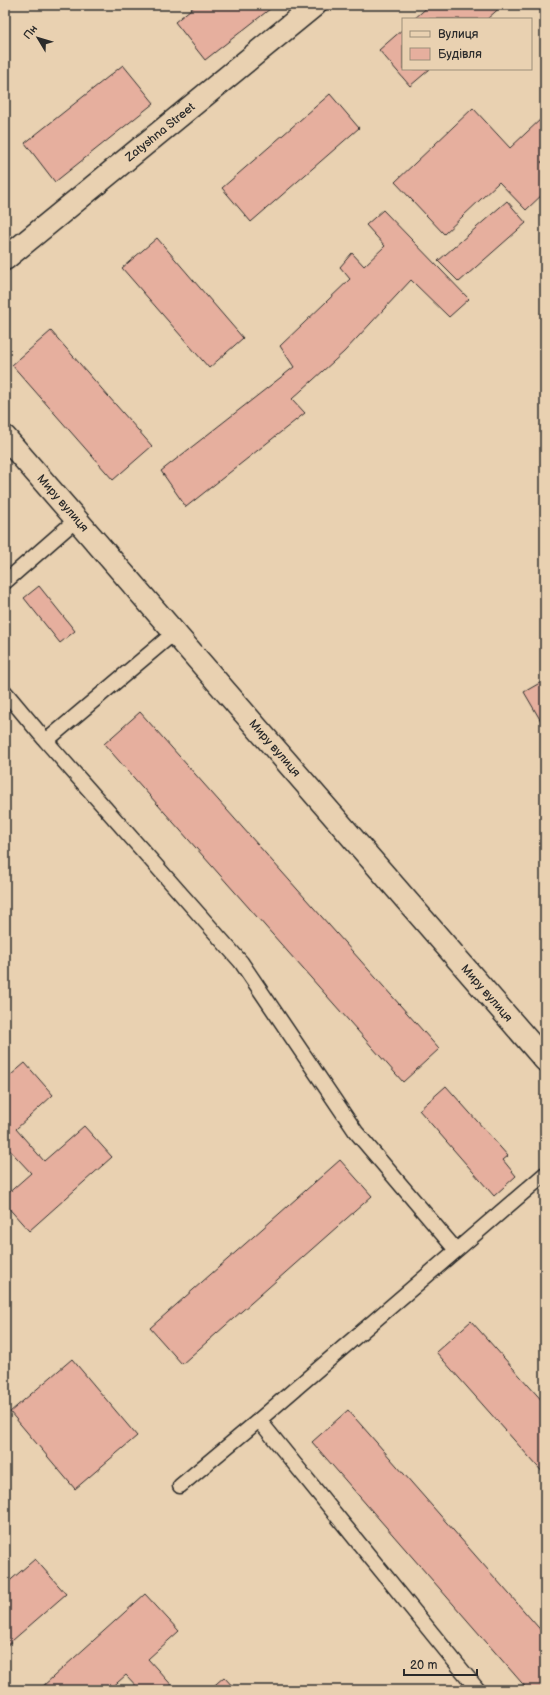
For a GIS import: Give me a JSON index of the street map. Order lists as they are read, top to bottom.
{
  "streets": {
    "street": ["Zatyshna Street", "Миру вулиця"]
  },
  "legend": ["Вулиця", "Будівля"],
  "scale_bar": "20 m",
  "north": "top left"
}
